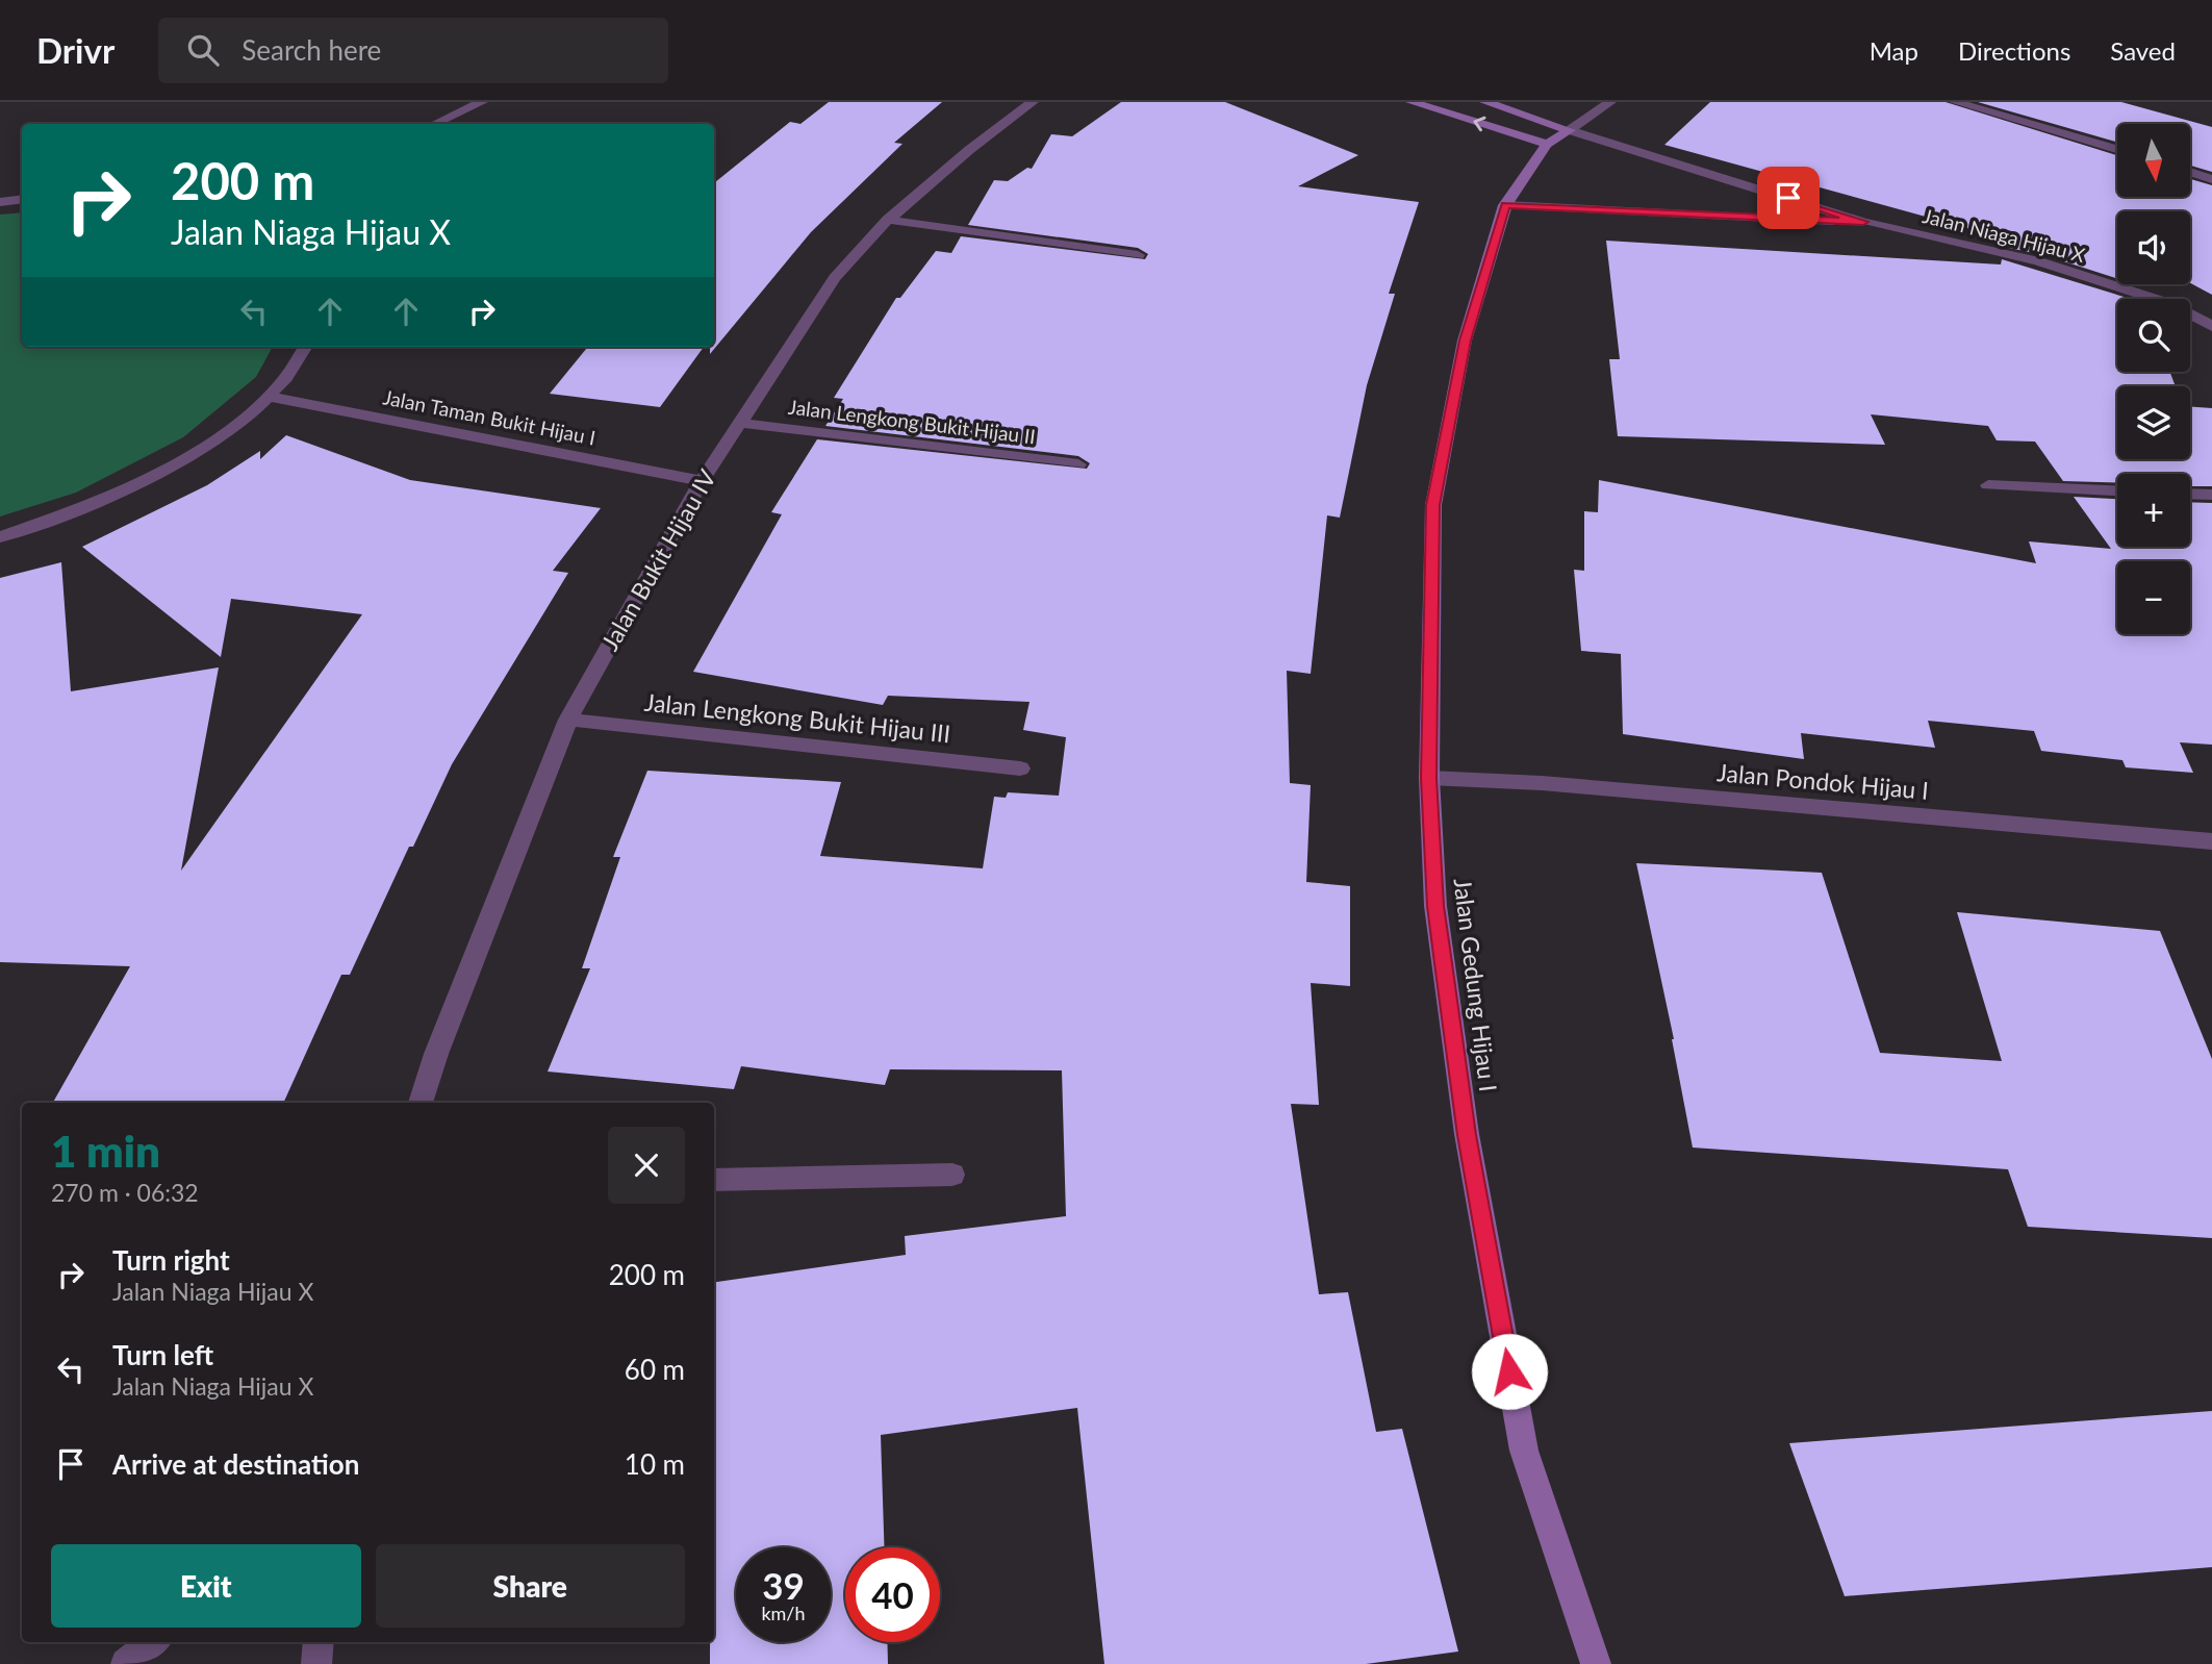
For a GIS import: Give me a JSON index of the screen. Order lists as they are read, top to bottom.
{
  "streets": {
    "street": [
      "Jalan Niaga Hijau X",
      "Jalan Taman Bukit Hijau I",
      "Jalan Lengkong Bukit Hijau II",
      "Jalan Bukit Hijau IV",
      "Jalan Lengkong Bukit Hijau III",
      "Jalan Pondok Hijau I",
      "Jalan Gedung Hijau I"
    ]
  },
  "crossings": [
    ["Jalan Niaga Hijau X", "Jalan Gedung Hijau I"],
    ["Jalan Taman Bukit Hijau I", "Jalan Bukit Hijau IV"],
    ["Jalan Lengkong Bukit Hijau II", "Jalan Bukit Hijau IV"],
    ["Jalan Bukit Hijau IV", "Jalan Lengkong Bukit Hijau III"],
    ["Jalan Pondok Hijau I", "Jalan Gedung Hijau I"]
  ],
  "north": "bottom",
  "page": {
    "header": "Drivr",
    "search": "Search here",
    "nav": ["Map", "Directions", "Saved"],
    "map_buttons": ["+", "−"],
    "turn": ["200 m", "Jalan Niaga Hijau X"],
    "heading": ["1 min", "270 m · 06:32"],
    "list": [
      {
        "name": "Turn right",
        "note": "Jalan Niaga Hijau X",
        "value": "200 m"
      },
      {
        "name": "Turn left",
        "note": "Jalan Niaga Hijau X",
        "value": "60 m"
      },
      {
        "name": "Arrive at destination",
        "value": "10 m"
      }
    ],
    "buttons": ["Exit", "Share"],
    "speed": "39 km/h",
    "limit": "40"
  }
}
